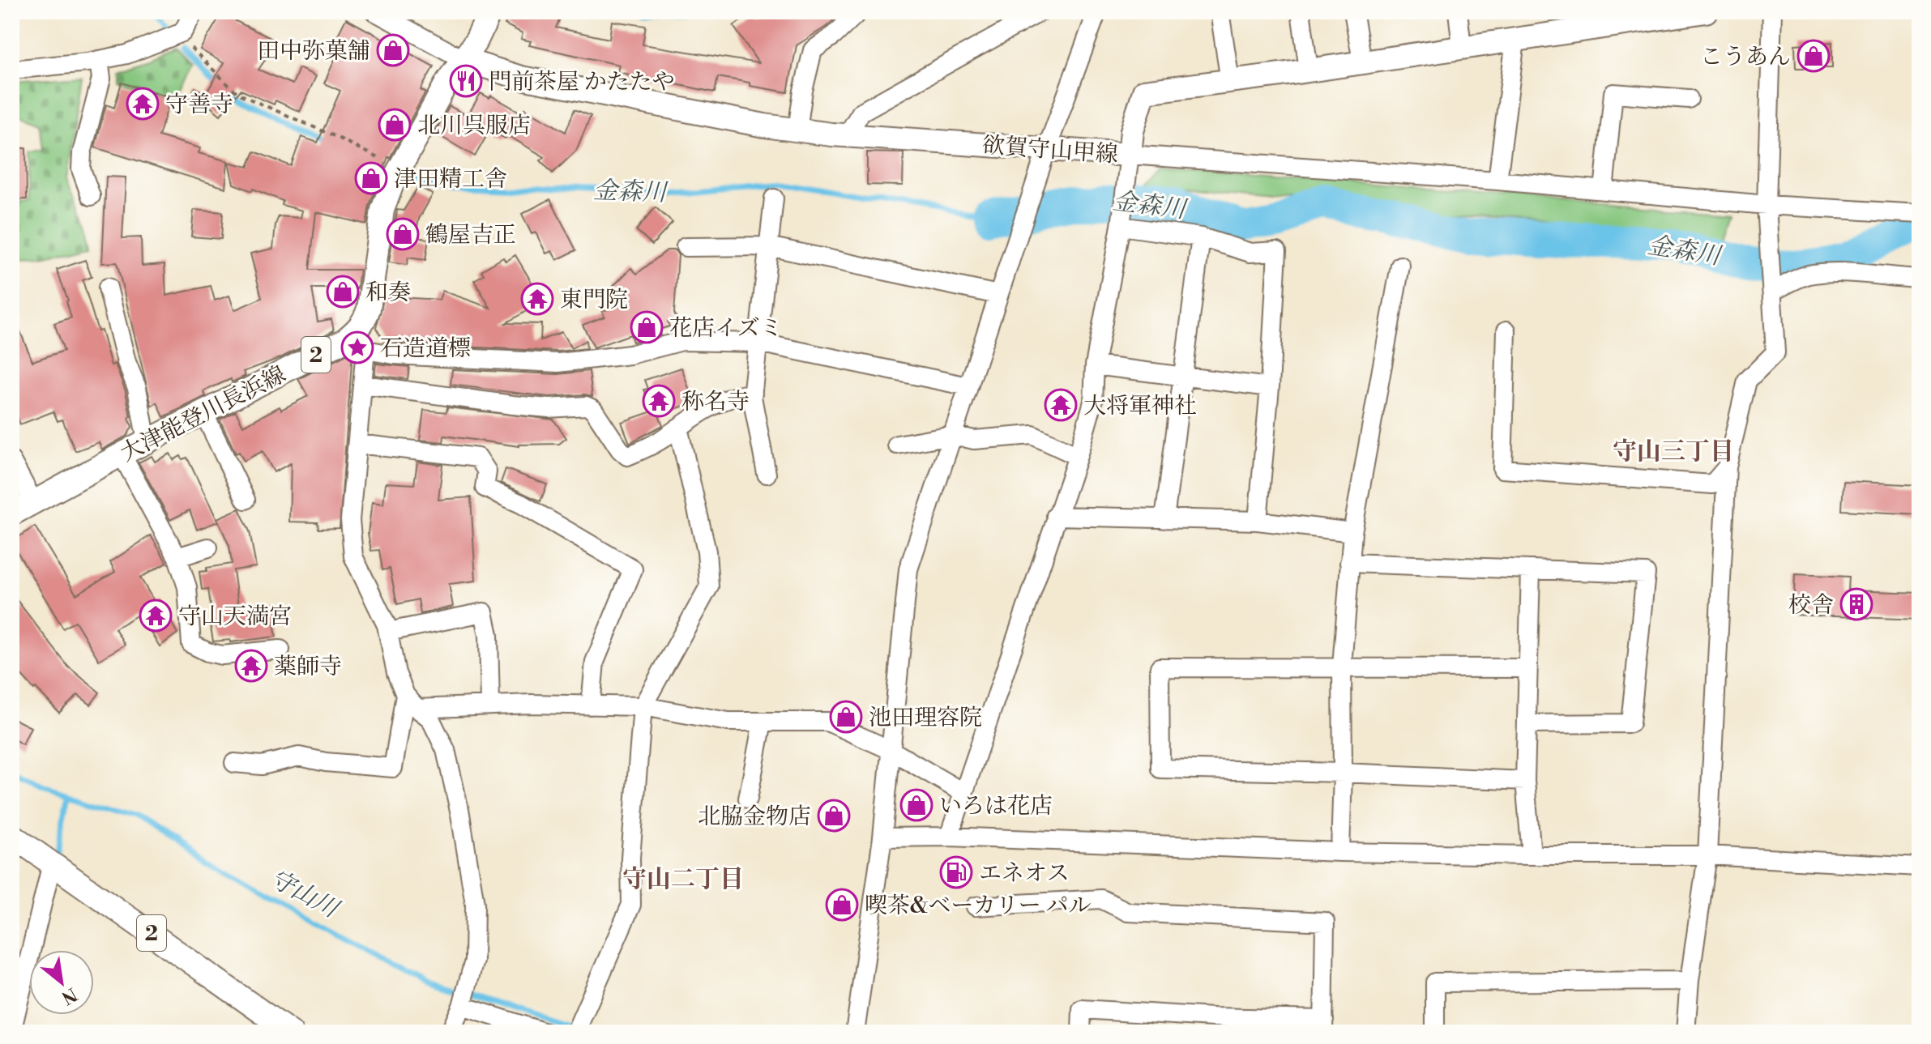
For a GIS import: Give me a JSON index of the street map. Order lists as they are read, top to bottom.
{
  "streets": {
    "main road": ["欲賀守山甲線", "2", "大津能登川長浜線"]
  },
  "crossings": [
    ["欲賀守山甲線", "大津能登川長浜線"]
  ],
  "districts": ["守山三丁目", "守山二丁目"],
  "water": ["金森川", "守山川"],
  "places": {
    "shop": [
      "田中弥菓舗",
      "こうあん",
      "北川呉服店",
      "津田精工舎",
      "鶴屋吉正",
      "和奏",
      "花店イズミ",
      "池田理容院",
      "いろは花店",
      "北脇金物店",
      "喫茶&ベーカリー パル"
    ],
    "restaurant": ["門前茶屋 かたたや"],
    "temple": [
      "守善寺",
      "東門院",
      "称名寺",
      "大将軍神社",
      "守山天満宮",
      "薬師寺"
    ],
    "place": ["石造道標"],
    "building": ["校舎"],
    "fuel station": ["エネオス"]
  },
  "north": "bottom right"
}
